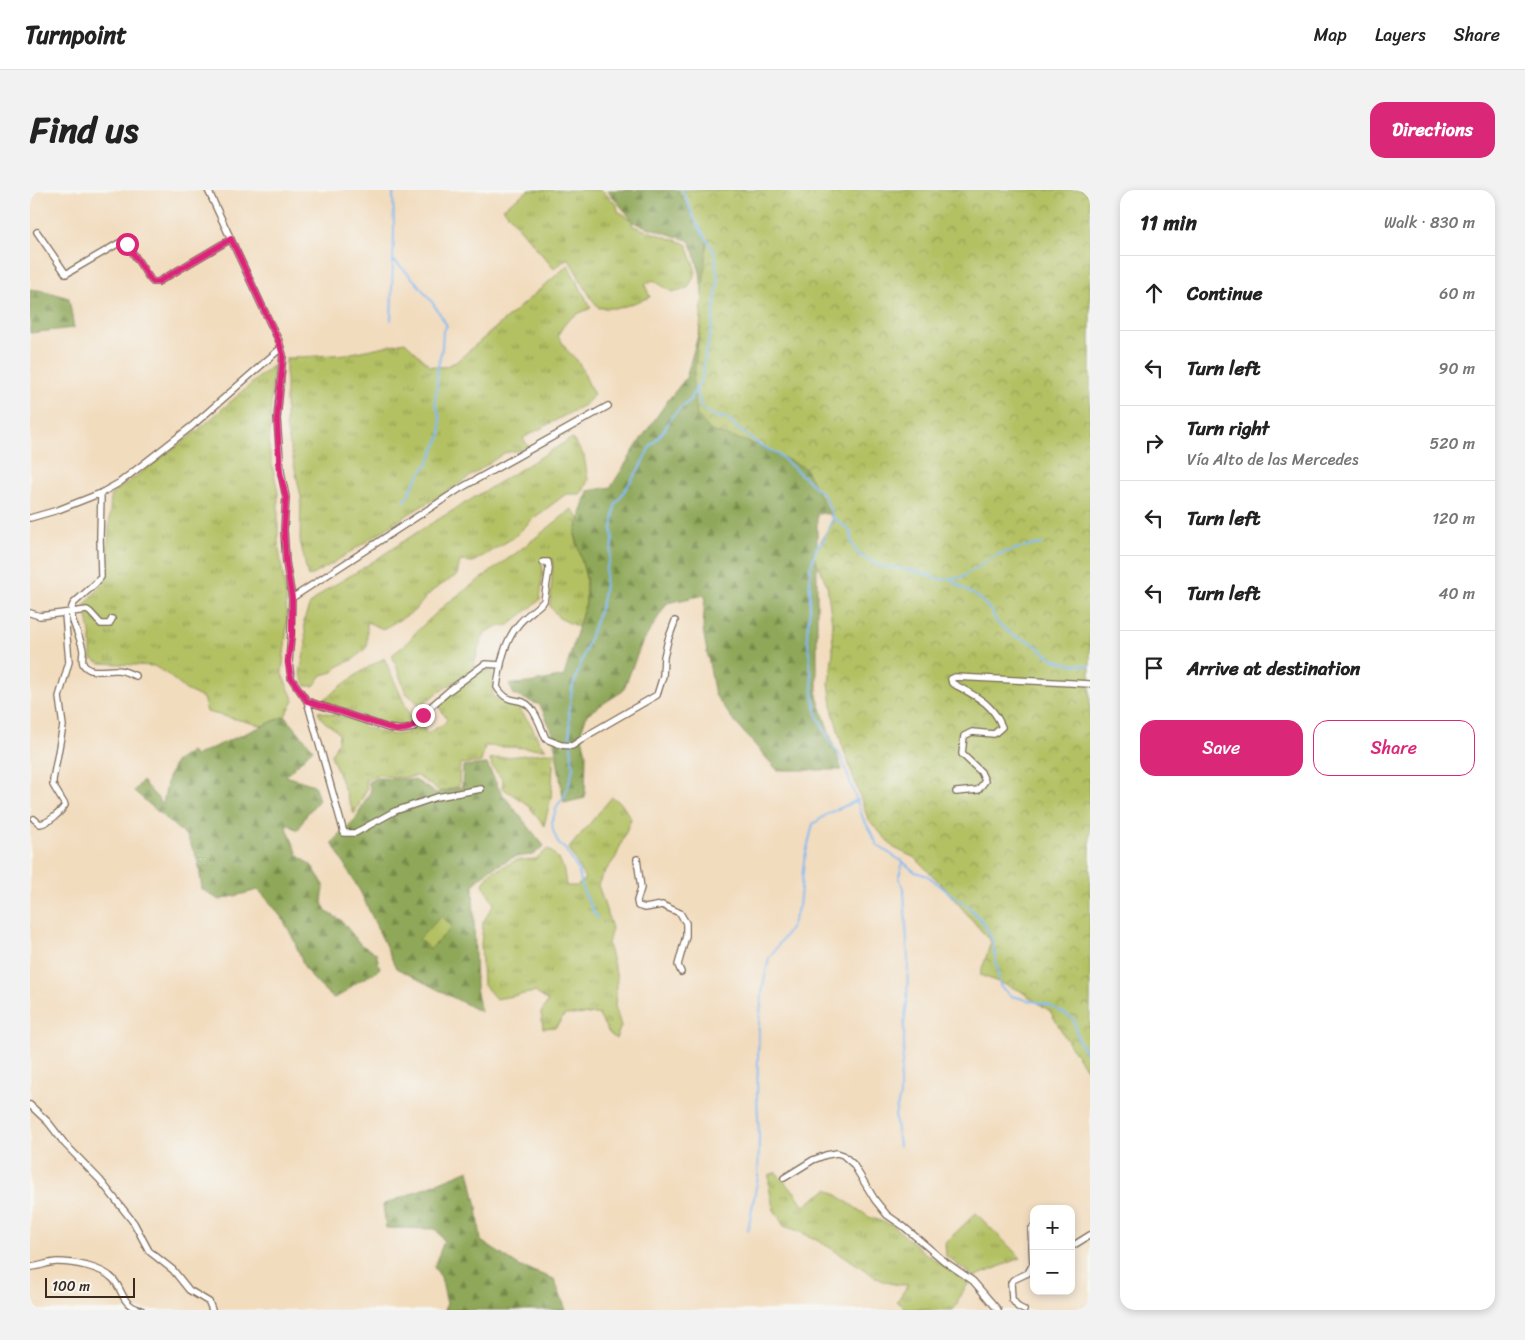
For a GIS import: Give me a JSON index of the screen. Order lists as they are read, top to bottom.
{
  "scale_bar": "100 m",
  "page": {
    "header": "Turnpoint",
    "nav": ["Map", "Layers", "Share"],
    "title": "Find us",
    "buttons": [
      "Directions",
      ["Save", "Share"]
    ],
    "heading": ["11 min", "Walk · 830 m"],
    "list": [
      ["Continue", "60 m"],
      ["Turn left", "90 m"],
      ["Turn right", "Vía Alto de las Mercedes", "520 m"],
      ["Turn left", "120 m"],
      ["Turn left", "40 m"],
      "Arrive at destination"
    ],
    "map_buttons": ["+", "−"],
    "scale": "100 m"
  }
}
